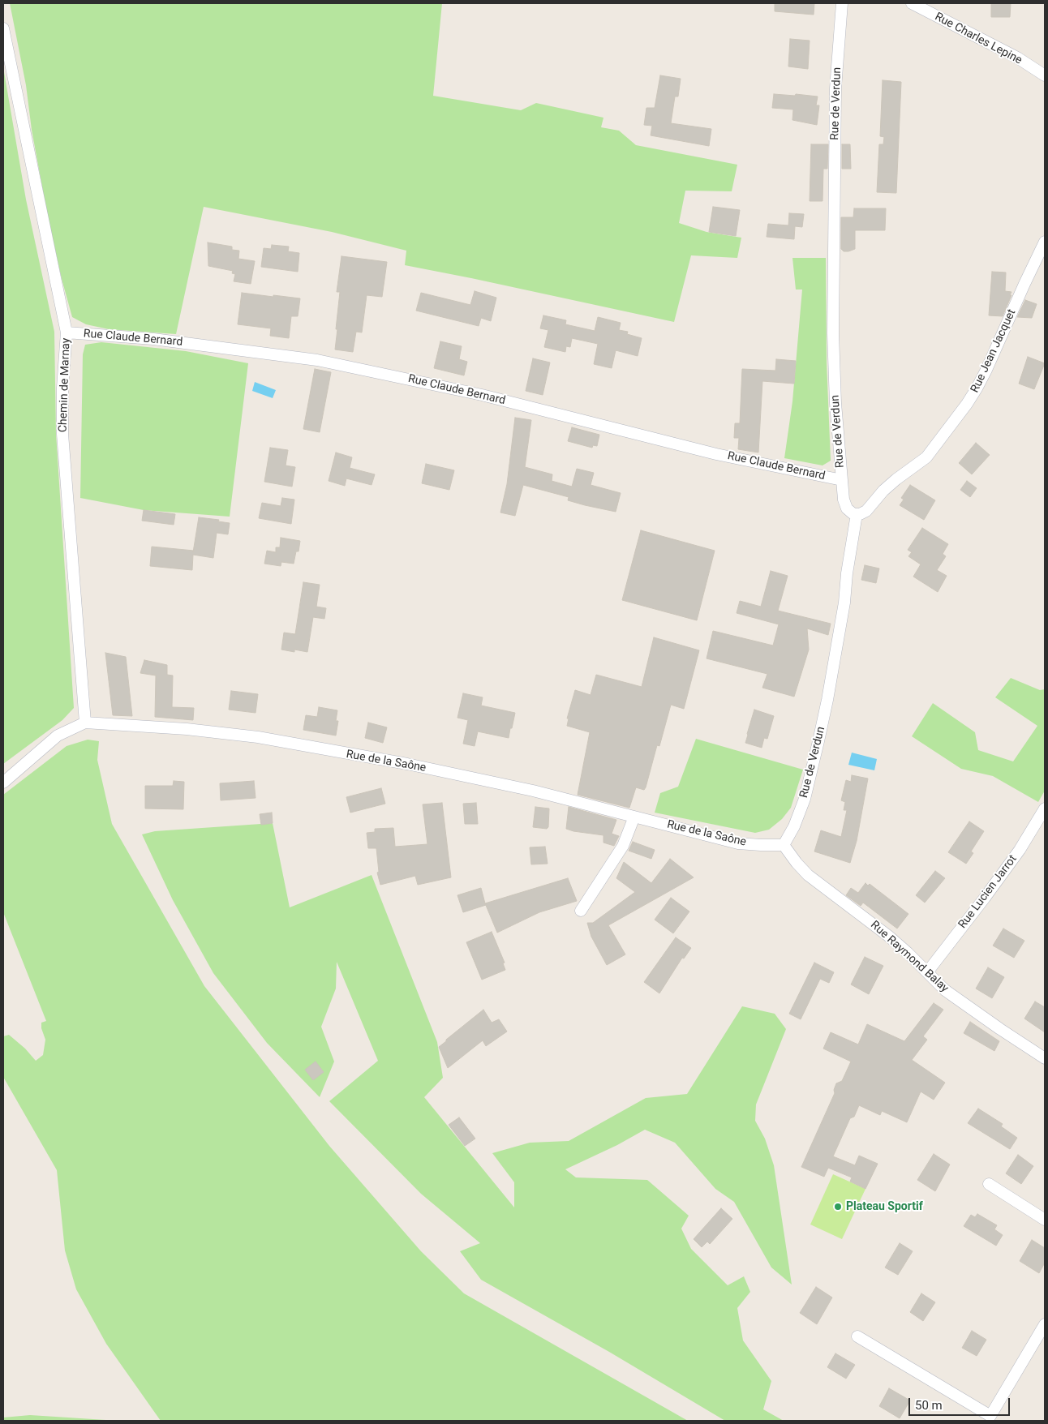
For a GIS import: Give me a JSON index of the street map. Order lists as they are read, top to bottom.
{
  "streets": {
    "street": [
      "Rue Charles Lepine",
      "Rue de Verdun",
      "Rue Claude Bernard",
      "Rue Jean Jacquet",
      "Chemin de Marnay",
      "Rue de la Saône",
      "Rue Lucien Jarrot",
      "Rue Raymond Balay"
    ]
  },
  "crossings": [
    ["Rue de Verdun", "Rue Claude Bernard"],
    ["Rue de Verdun", "Rue Jean Jacquet"],
    ["Rue de Verdun", "Rue de la Saône"],
    ["Rue de Verdun", "Rue Raymond Balay"],
    ["Rue Claude Bernard", "Chemin de Marnay"],
    ["Chemin de Marnay", "Rue de la Saône"],
    ["Rue de la Saône", "Rue Raymond Balay"],
    ["Rue Lucien Jarrot", "Rue Raymond Balay"]
  ],
  "places": ["Plateau Sportif"],
  "scale_bar": "50 m"
}
